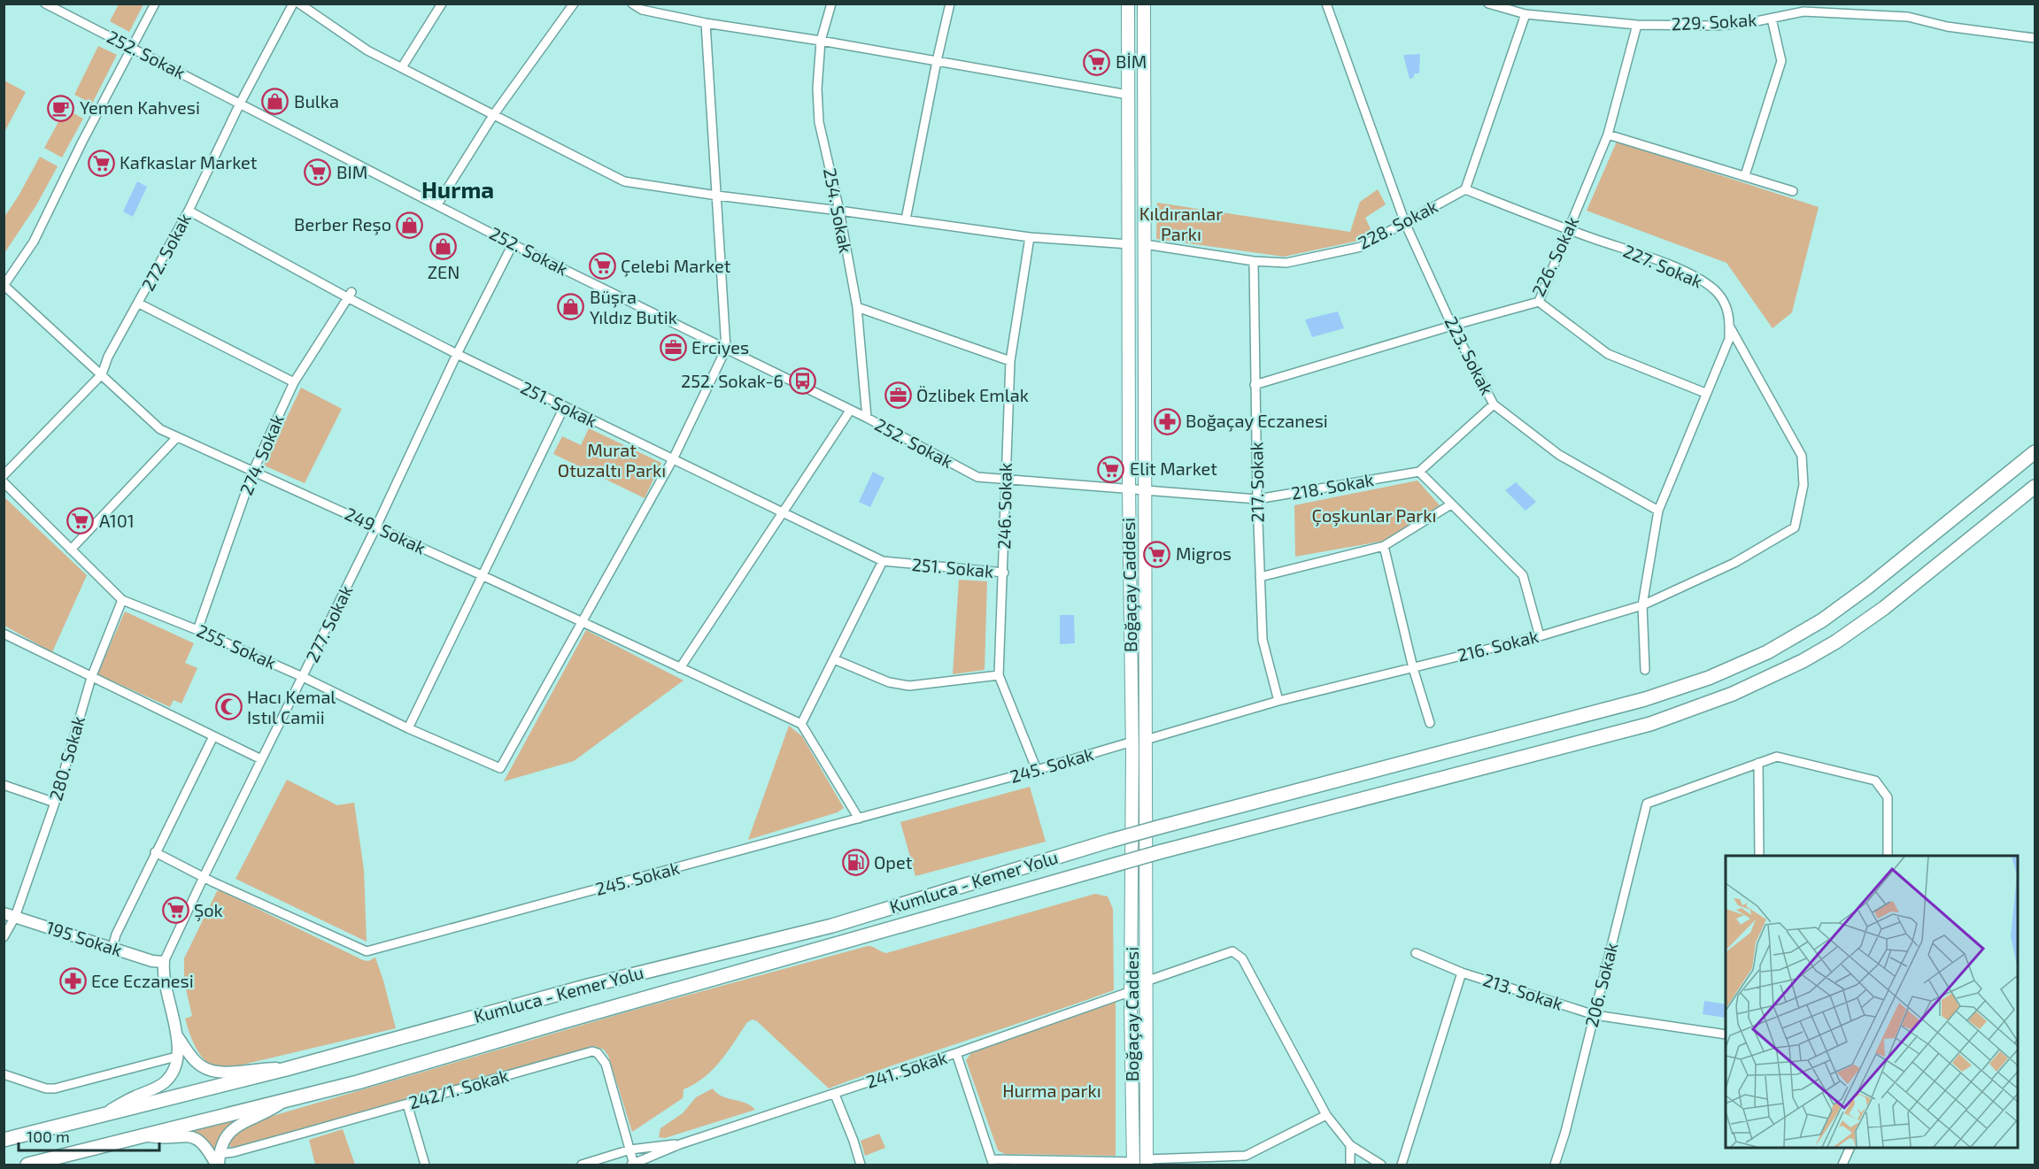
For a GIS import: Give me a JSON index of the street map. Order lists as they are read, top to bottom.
{
  "streets": {
    "highway": ["Kumluca - Kemer Yolu"],
    "main road": ["Boğaçay Caddesi"],
    "street": [
      "229. Sokak",
      "252. Sokak",
      "254. Sokak",
      "228. Sokak",
      "272. Sokak",
      "226. Sokak",
      "227. Sokak",
      "223. Sokak",
      "251. Sokak",
      "274. Sokak",
      "217. Sokak",
      "218. Sokak",
      "246. Sokak",
      "249. Sokak",
      "277. Sokak",
      "216. Sokak",
      "255. Sokak",
      "280. Sokak",
      "245. Sokak",
      "195 Sokak",
      "206. Sokak",
      "213. Sokak",
      "241. Sokak",
      "242/1. Sokak"
    ]
  },
  "crossings": [
    ["229. Sokak", "226. Sokak"],
    ["252. Sokak", "254. Sokak"],
    ["252. Sokak", "272. Sokak"],
    ["252. Sokak", "218. Sokak"],
    ["252. Sokak", "246. Sokak"],
    ["252. Sokak", "Boğaçay Caddesi"],
    ["252. Sokak", "277. Sokak"],
    ["228. Sokak", "227. Sokak"],
    ["228. Sokak", "223. Sokak"],
    ["228. Sokak", "217. Sokak"],
    ["228. Sokak", "Boğaçay Caddesi"],
    ["272. Sokak", "251. Sokak"],
    ["272. Sokak", "249. Sokak"],
    ["226. Sokak", "227. Sokak"],
    ["226. Sokak", "223. Sokak"],
    ["226. Sokak", "217. Sokak"],
    ["227. Sokak", "216. Sokak"],
    ["251. Sokak", "274. Sokak"],
    ["251. Sokak", "246. Sokak"],
    ["251. Sokak", "277. Sokak"],
    ["274. Sokak", "249. Sokak"],
    ["274. Sokak", "255. Sokak"],
    ["217. Sokak", "218. Sokak"],
    ["217. Sokak", "216. Sokak"],
    ["218. Sokak", "Boğaçay Caddesi"],
    ["246. Sokak", "245. Sokak"],
    ["249. Sokak", "277. Sokak"],
    ["249. Sokak", "255. Sokak"],
    ["Boğaçay Caddesi", "216. Sokak"],
    ["Boğaçay Caddesi", "245. Sokak"],
    ["Boğaçay Caddesi", "241. Sokak"],
    ["277. Sokak", "255. Sokak"],
    ["277. Sokak", "245. Sokak"],
    ["277. Sokak", "195 Sokak"],
    ["255. Sokak", "280. Sokak"],
    ["280. Sokak", "195 Sokak"],
    ["206. Sokak", "213. Sokak"],
    ["241. Sokak", "242/1. Sokak"]
  ],
  "districts": ["Hurma"],
  "parks": [
    "Kıldıranlar Parkı",
    "Murat Otuzaltı Parkı",
    "Çoşkunlar Parkı",
    "Hurma parkı"
  ],
  "places": {
    "supermarket": [
      "BİM",
      "Kafkaslar Market",
      "BIM",
      "Çelebi Market",
      "Elit Market",
      "A101",
      "Migros",
      "Şok"
    ],
    "shop": [
      "Bulka",
      "Berber Reşo",
      "ZEN",
      "Büşra Yıldız Butik"
    ],
    "cafe": ["Yemen Kahvesi"],
    "office": ["Erciyes", "Özlibek Emlak"],
    "bus stop": ["252. Sokak-6"],
    "pharmacy": ["Boğaçay Eczanesi", "Ece Eczanesi"],
    "mosque": ["Hacı Kemal Istıl Camii"],
    "fuel station": ["Opet"]
  },
  "scale_bar": "100 m"
}
